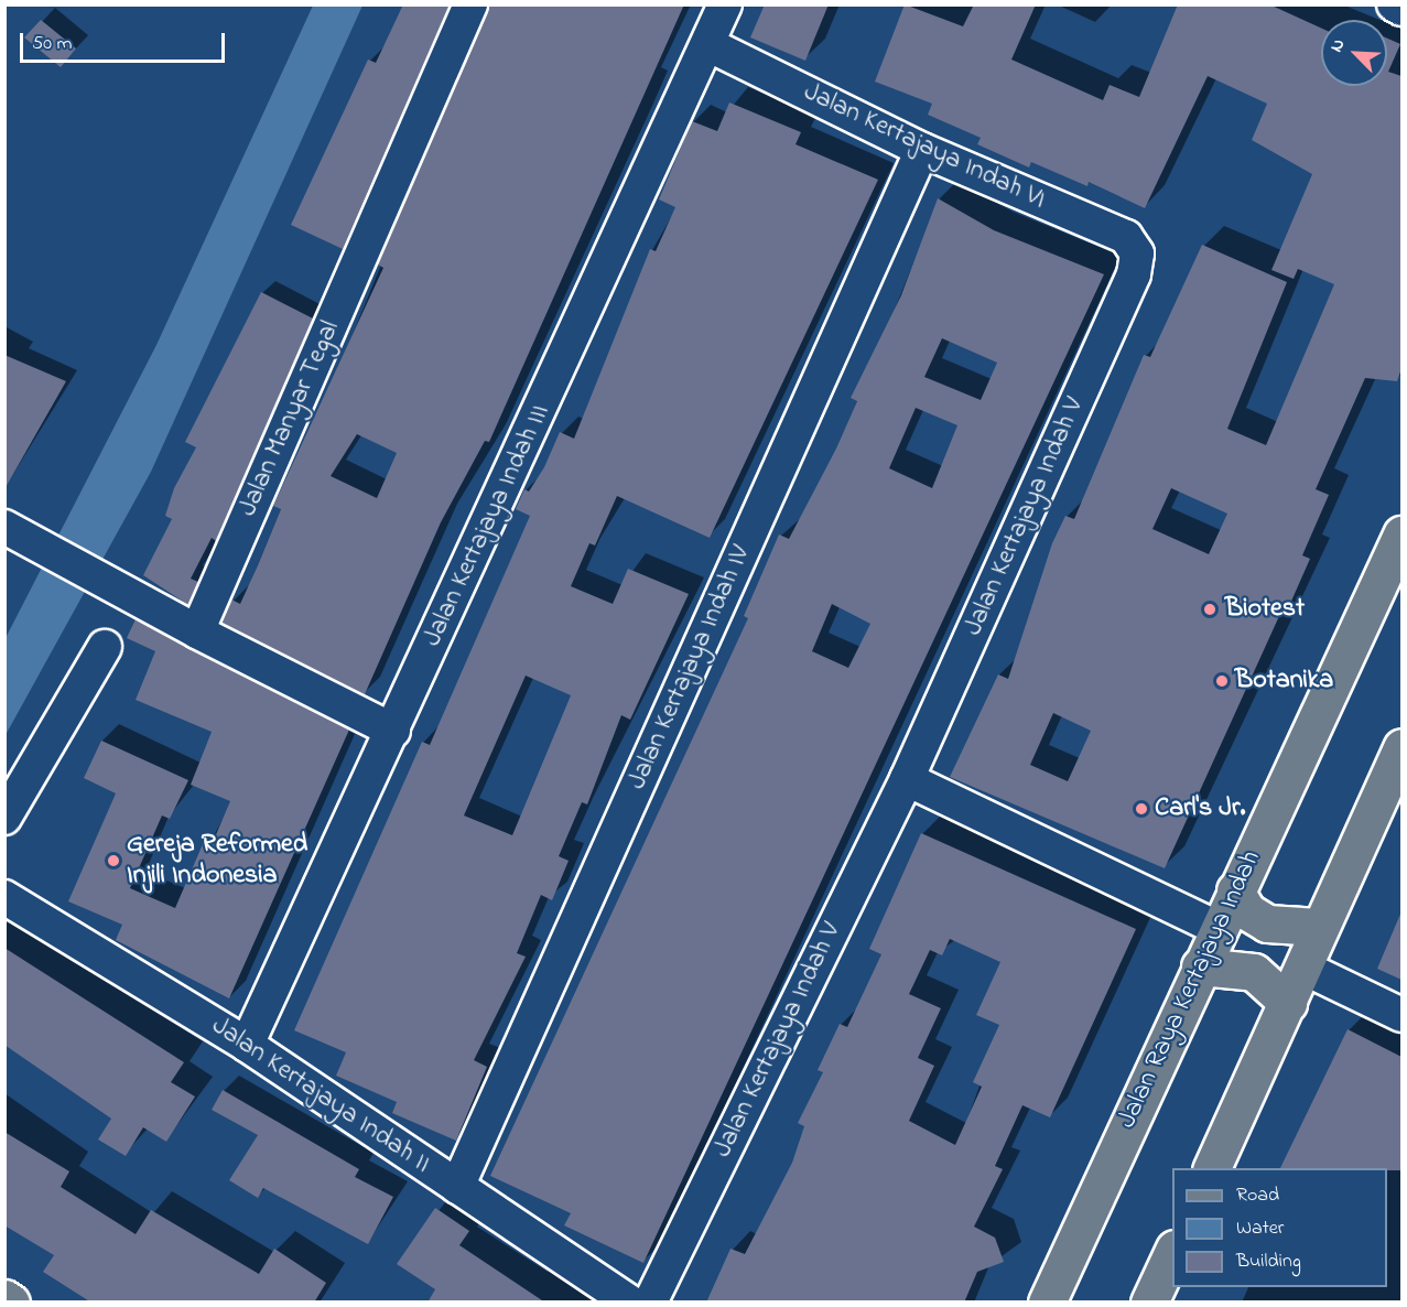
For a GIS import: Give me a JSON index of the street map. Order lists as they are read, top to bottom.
{
  "streets": {
    "main road": ["Jalan Raya Kertajaya Indah"],
    "street": [
      "Jalan Kertajaya Indah VI",
      "Jalan Manyar Tegal",
      "Jalan Kertajaya Indah V",
      "Jalan Kertajaya Indah III",
      "Jalan Kertajaya Indah IV",
      "Jalan Kertajaya Indah II"
    ]
  },
  "crossings": [
    ["Jalan Kertajaya Indah VI", "Jalan Kertajaya Indah V"],
    ["Jalan Kertajaya Indah VI", "Jalan Kertajaya Indah III"],
    ["Jalan Kertajaya Indah VI", "Jalan Kertajaya Indah IV"],
    ["Jalan Kertajaya Indah III", "Jalan Kertajaya Indah II"],
    ["Jalan Kertajaya Indah IV", "Jalan Kertajaya Indah II"]
  ],
  "places": [
    "Biotest",
    "Botanika",
    "Carl's Jr.",
    "Gereja Reformed Injili Indonesia"
  ],
  "legend": ["Road", "Water", "Building"],
  "scale_bar": "50 m",
  "north": "top left"
}
